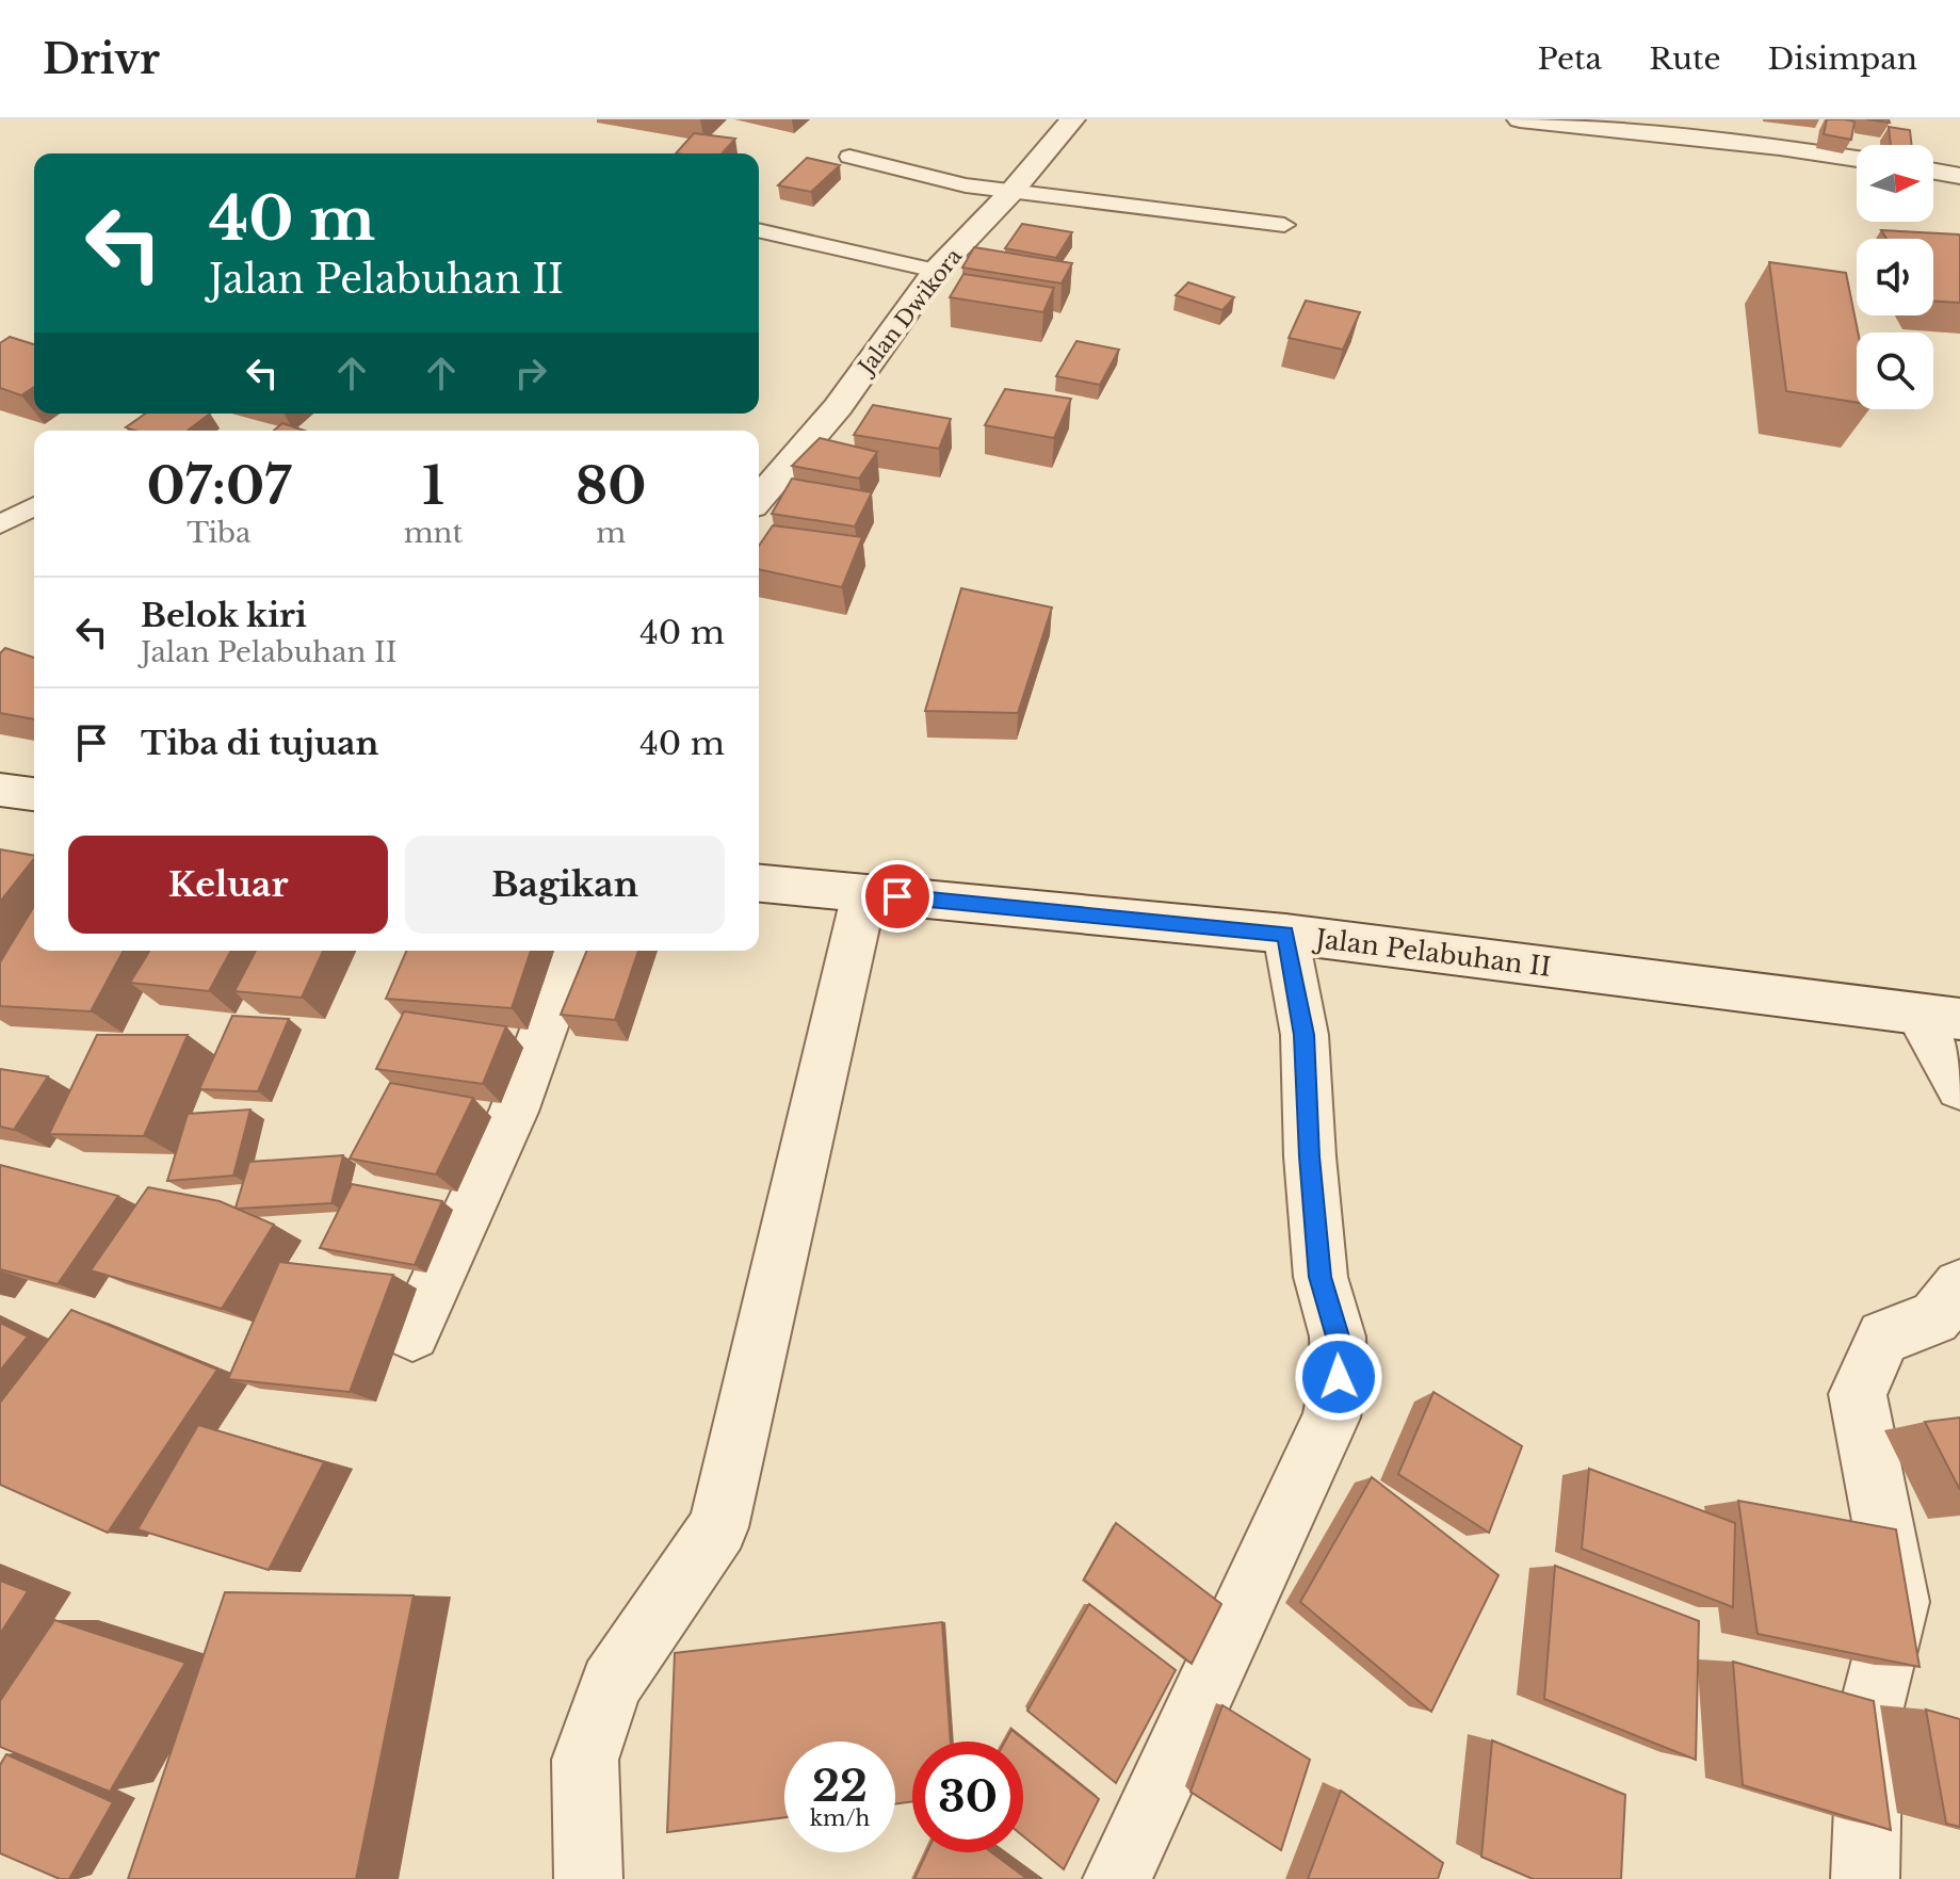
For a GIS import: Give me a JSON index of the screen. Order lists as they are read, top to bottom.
{
  "streets": {
    "street": ["Jalan Dwikora", "Jalan Pelabuhan II"]
  },
  "north": "right",
  "page": {
    "header": "Drivr",
    "nav": ["Peta", "Rute", "Disimpan"],
    "turn": ["40 m", "Jalan Pelabuhan II"],
    "eta": [
      "07:07",
      "Tiba",
      "1",
      "mnt",
      "80",
      "m"
    ],
    "list": [
      {
        "name": "Belok kiri",
        "note": "Jalan Pelabuhan II",
        "value": "40 m"
      },
      {
        "name": "Tiba di tujuan",
        "value": "40 m"
      }
    ],
    "buttons": ["Keluar", "Bagikan"],
    "speed": "22 km/h",
    "limit": "30"
  }
}
